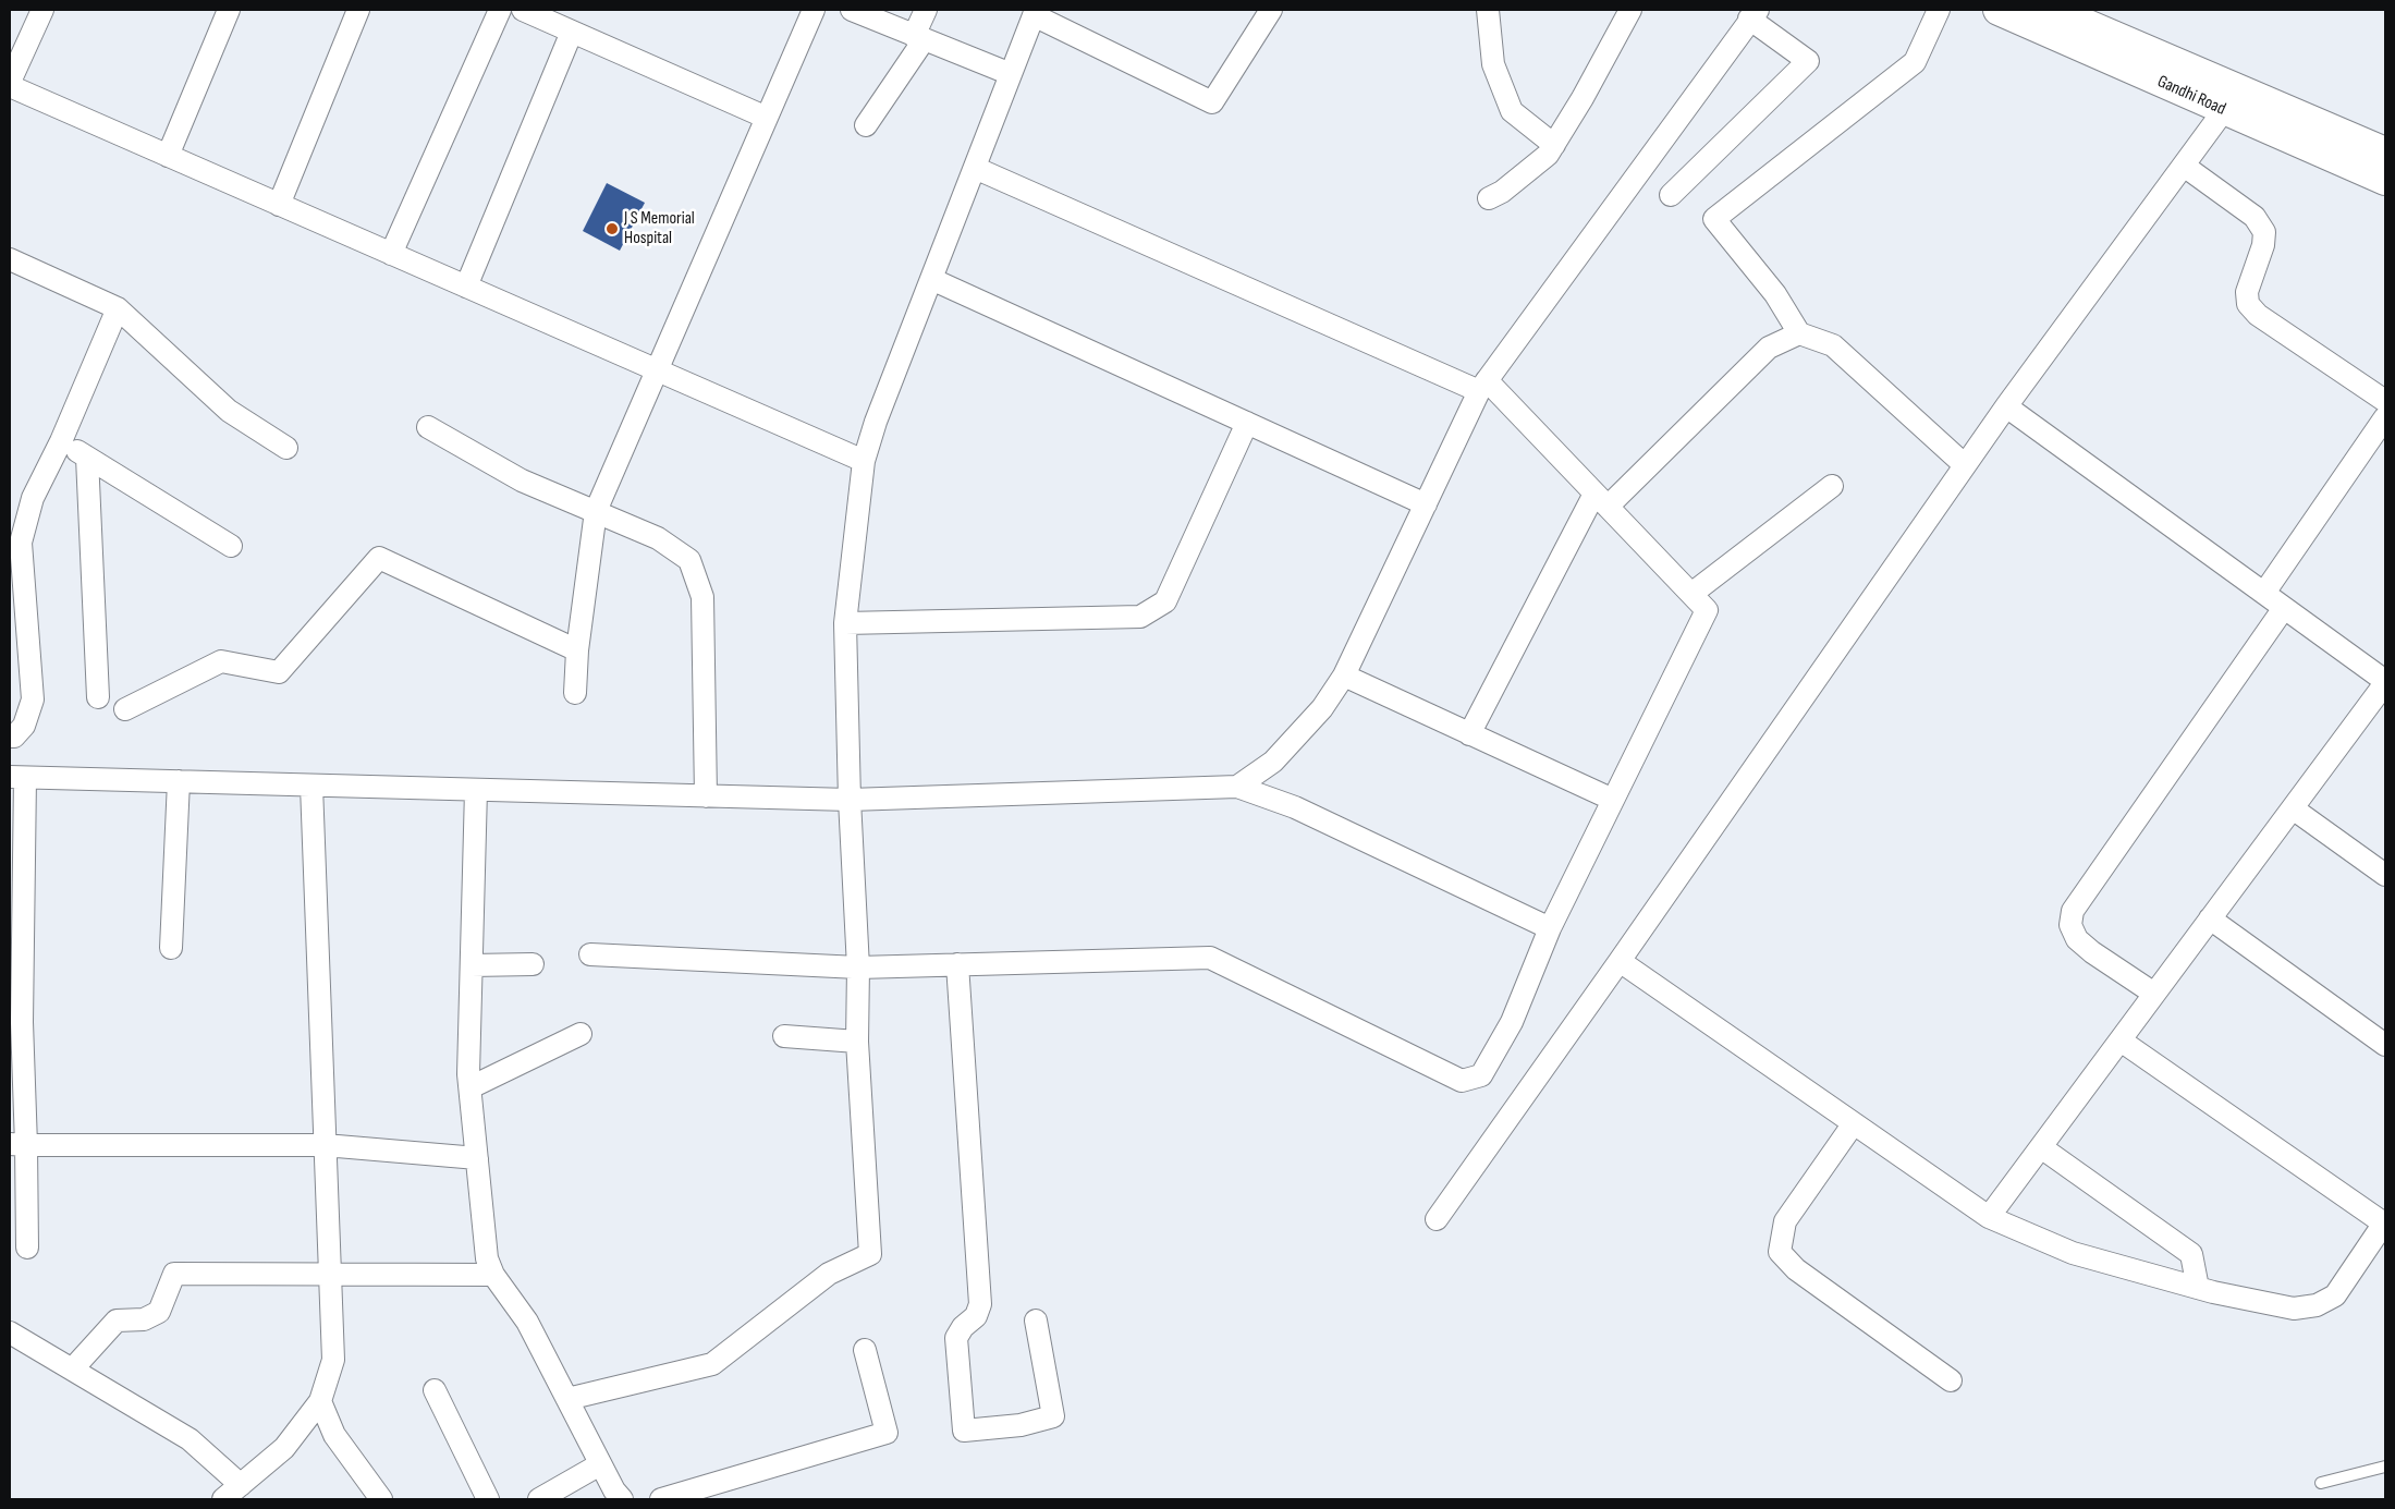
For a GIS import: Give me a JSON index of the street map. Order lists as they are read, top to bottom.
{
  "streets": {
    "main road": ["Gandhi Road"]
  },
  "places": ["J S Memorial Hospital"]
}
